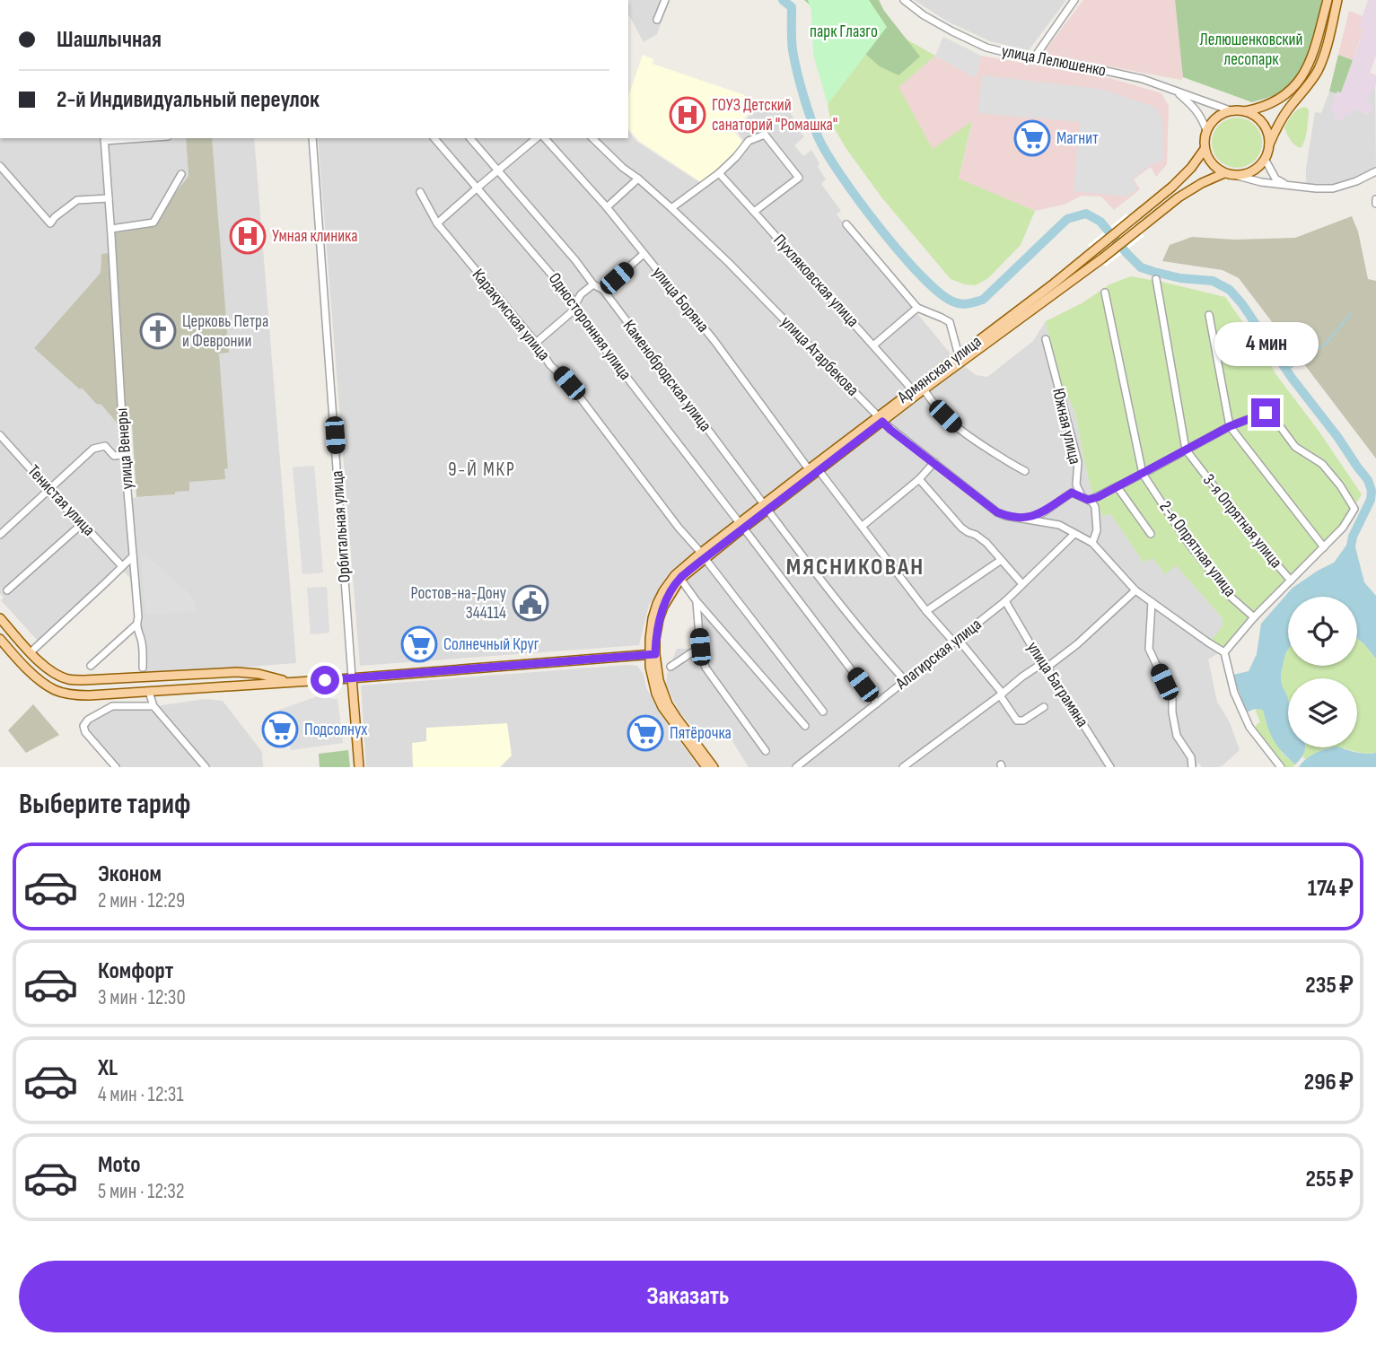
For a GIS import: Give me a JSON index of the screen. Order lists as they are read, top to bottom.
{
  "streets": {
    "main road": ["Армянская улица", "Орбитальная улица"],
    "street": [
      "улица Лелюшенко",
      "Пухляковская улица",
      "улица Боряна",
      "Каракумская улица",
      "Односторонняя улица",
      "улица Атарбекова",
      "Каменобродская улица",
      "Южная улица",
      "улица Венеры",
      "Тенистая улица",
      "3-я Опрятная улица",
      "2-я Опрятная улица",
      "Алагирская улица",
      "улица Баграмяна"
    ]
  },
  "crossings": [
    ["улица Лелюшенко", "Армянская улица"],
    ["Пухляковская улица", "Армянская улица"],
    ["улица Боряна", "Армянская улица"],
    ["Каракумская улица", "Армянская улица"],
    ["Односторонняя улица", "Армянская улица"],
    ["Односторонняя улица", "Алагирская улица"],
    ["улица Атарбекова", "Армянская улица"],
    ["улица Атарбекова", "Алагирская улица"],
    ["Армянская улица", "Каменобродская улица"],
    ["Каменобродская улица", "Алагирская улица"],
    ["Алагирская улица", "улица Баграмяна"]
  ],
  "districts": ["9-Й МКР", "МЯСНИКОВАН"],
  "parks": ["парк Глазго", "Лелюшенковский лесопарк"],
  "places": {
    "hospital": ["ГОУЗ Детский санаторий \"Ромашка\"", "Умная клиника"],
    "supermarket": [
      "Магнит",
      "Солнечный Круг",
      "Подсолнух",
      "Пятёрочка"
    ],
    "church": ["Церковь Петра и Февронии"],
    "public building": ["Ростов-на-Дону 344114"]
  },
  "page": {
    "banner": ["Шашлычная", "2-й Индивидуальный переулок"],
    "bubble": "4 мин",
    "heading": "Выберите тариф",
    "list": [
      {
        "name": "Эконом",
        "note": "2 мин · 12:29",
        "value": "174 ₽"
      },
      {
        "name": "Комфорт",
        "note": "3 мин · 12:30",
        "value": "235 ₽"
      },
      {
        "name": "XL",
        "note": "4 мин · 12:31",
        "value": "296 ₽"
      },
      {
        "name": "Moto",
        "note": "5 мин · 12:32",
        "value": "255 ₽"
      }
    ],
    "buttons": "Заказать"
  }
}
